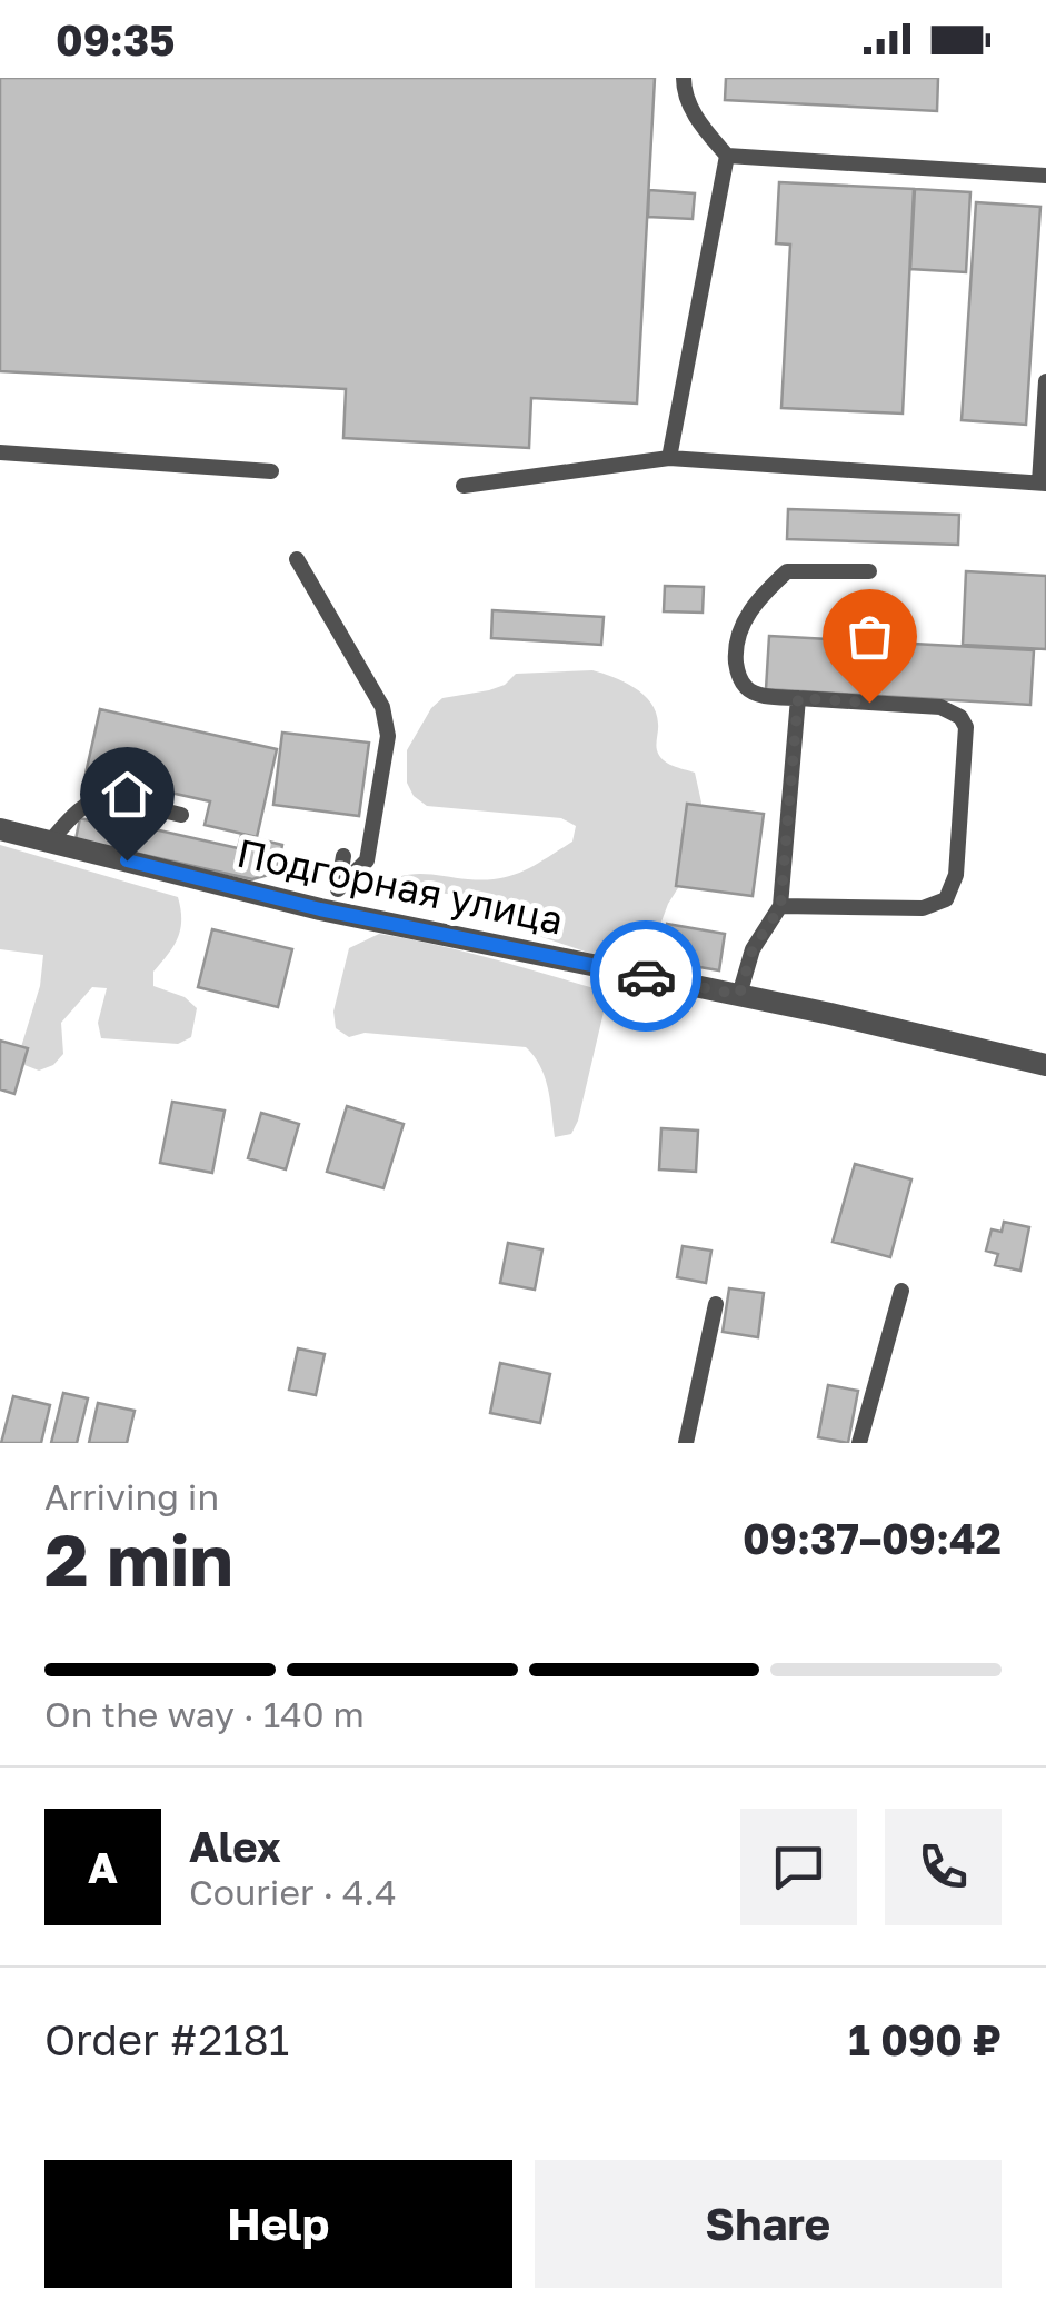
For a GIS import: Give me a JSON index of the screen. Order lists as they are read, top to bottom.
{
  "streets": {
    "street": ["Подгорная улица"]
  },
  "page": {
    "status": "09:35",
    "heading": ["2 min", "Arriving in", "09:37–09:42"],
    "panel": [
      "Alex",
      "Courier · 4.4",
      "Order #2181",
      "1 090 ₽"
    ],
    "bar": "On the way · 140 m",
    "round": "A",
    "buttons": ["Help", "Share"]
  }
}
